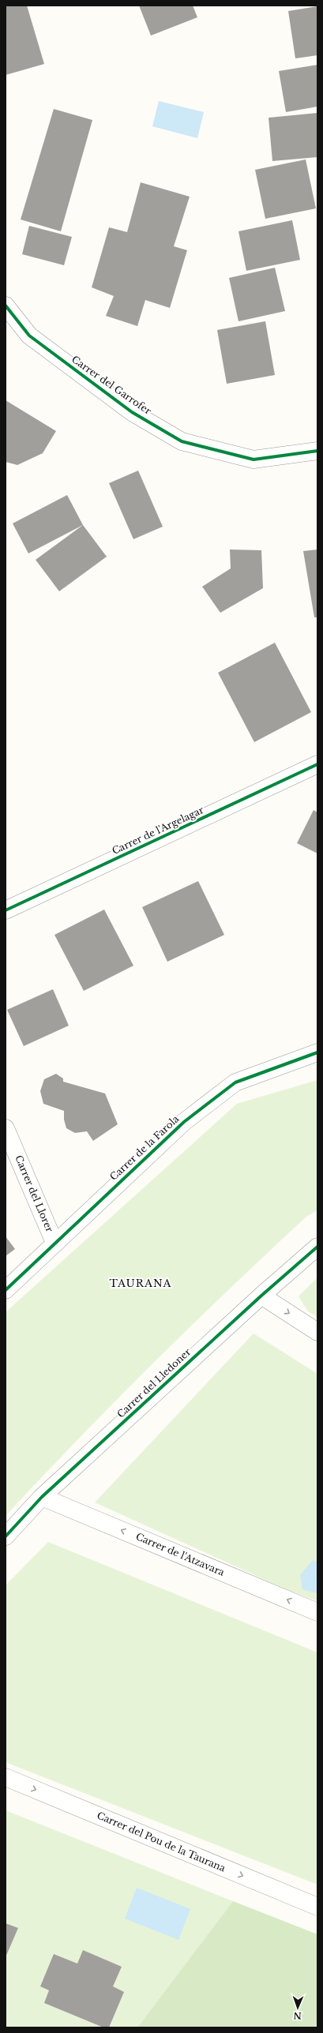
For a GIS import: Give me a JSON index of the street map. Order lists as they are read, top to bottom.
{
  "streets": {
    "street": [
      "Carrer del Garrofer",
      "Carrer de l'Argelagar",
      "Carrer de la Farola",
      "Carrer del Llorer",
      "Carrer del Lledoner",
      "Carrer de l'Atzavara",
      "Carrer del Pou de la Taurana"
    ]
  },
  "crossings": [
    ["Carrer de la Farola", "Carrer del Llorer"],
    ["Carrer del Lledoner", "Carrer de l'Atzavara"]
  ],
  "one_way": ["Carrer de l'Atzavara", "Carrer del Pou de la Taurana"],
  "districts": ["TAURANA"],
  "north": "bottom"
}
